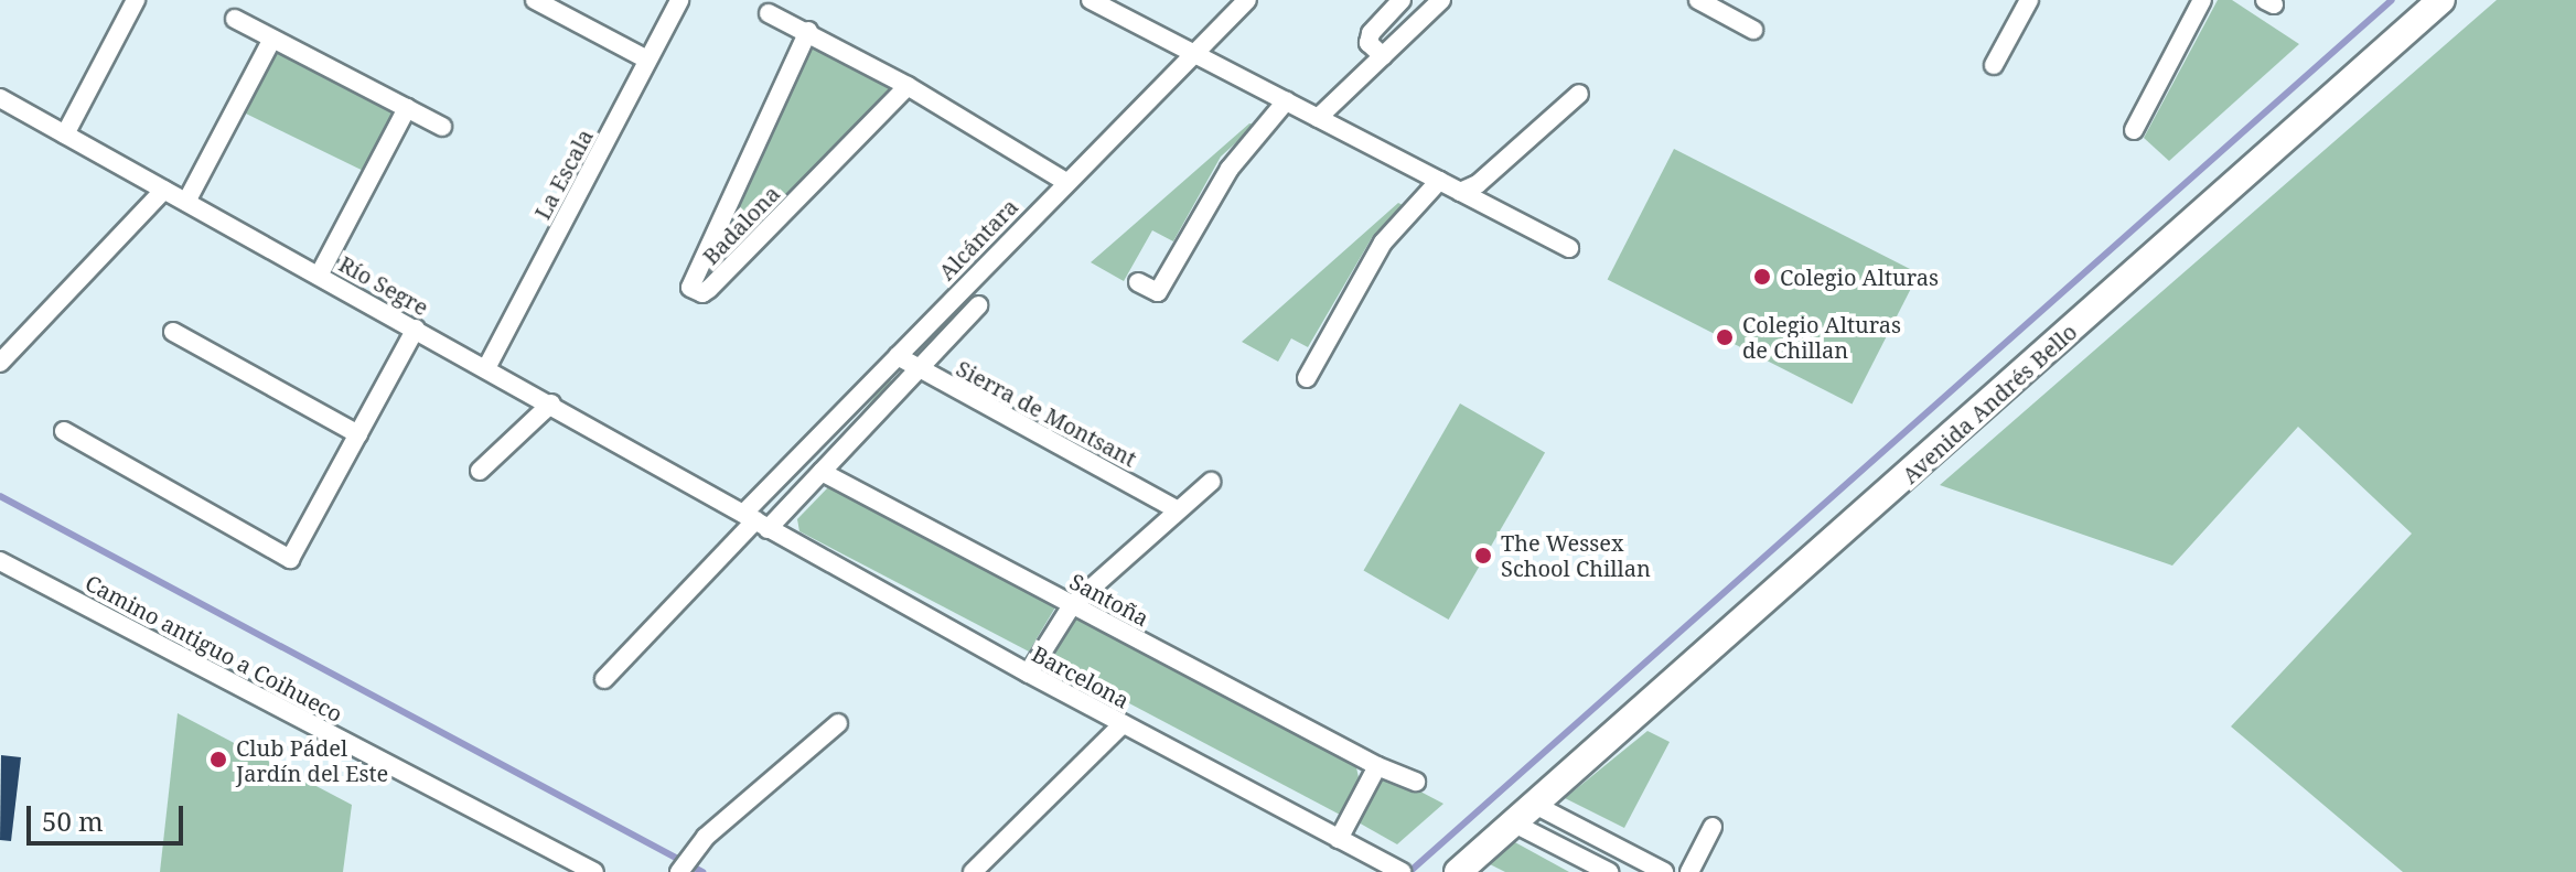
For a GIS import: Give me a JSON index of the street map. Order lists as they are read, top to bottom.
{
  "streets": {
    "main road": ["Avenida Andrés Bello"],
    "street": [
      "La Escala",
      "Badalona",
      "Alcántara",
      "Río Segre",
      "Sierra de Montsant",
      "Santoña",
      "Camino antiguo a Coihueco",
      "Barcelona"
    ]
  },
  "crossings": [
    ["La Escala", "Río Segre"],
    ["Alcántara", "Río Segre"],
    ["Alcántara", "Sierra de Montsant"],
    ["Alcántara", "Santoña"],
    ["Alcántara", "Barcelona"],
    ["Río Segre", "Barcelona"]
  ],
  "places": [
    "Colegio Alturas",
    "Colegio Alturas de Chillan",
    "The Wessex School Chillan",
    "Club Pádel Jardín del Este"
  ],
  "scale_bar": "50 m"
}
